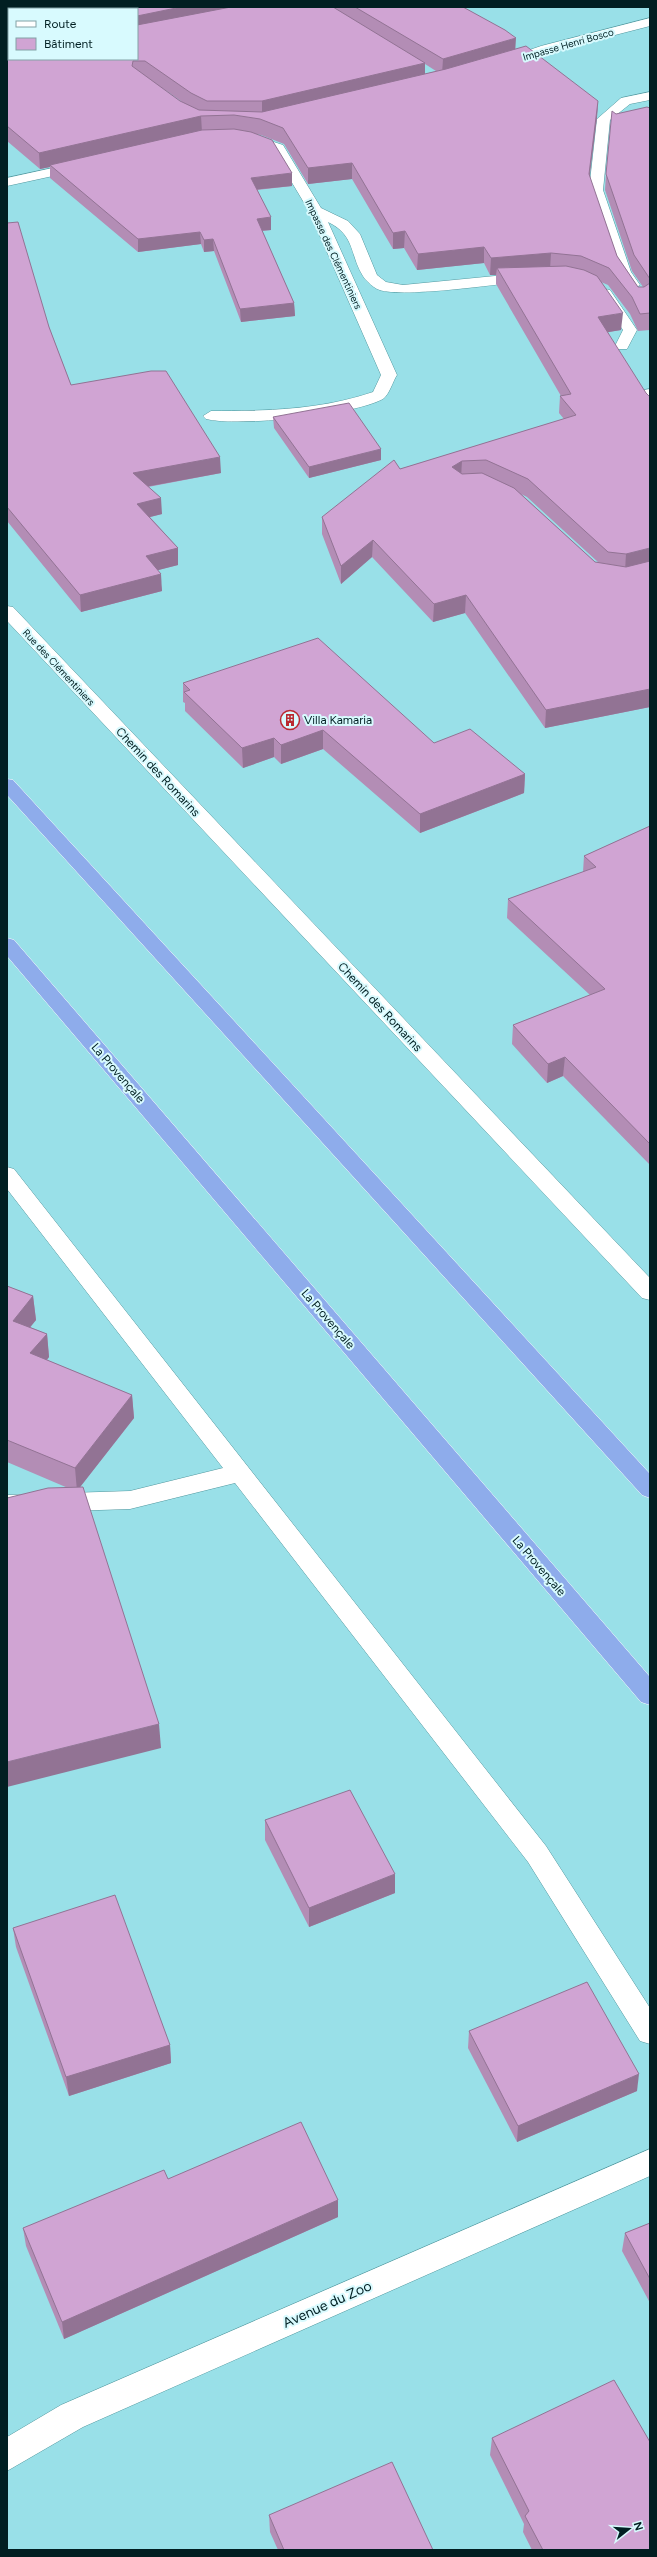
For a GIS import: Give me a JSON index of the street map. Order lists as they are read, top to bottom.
{
  "streets": {
    "highway": ["La Provençale"],
    "street": [
      "Impasse Henri Bosco",
      "Impasse des Clémentiniers",
      "Rue des Clémentiniers",
      "Chemin des Romarins",
      "Avenue du Zoo"
    ]
  },
  "crossings": [
    ["Rue des Clémentiniers", "Chemin des Romarins"]
  ],
  "places": {
    "building": ["Villa Kamaria"]
  },
  "legend": ["Route", "Bâtiment"],
  "north": "right"
}
